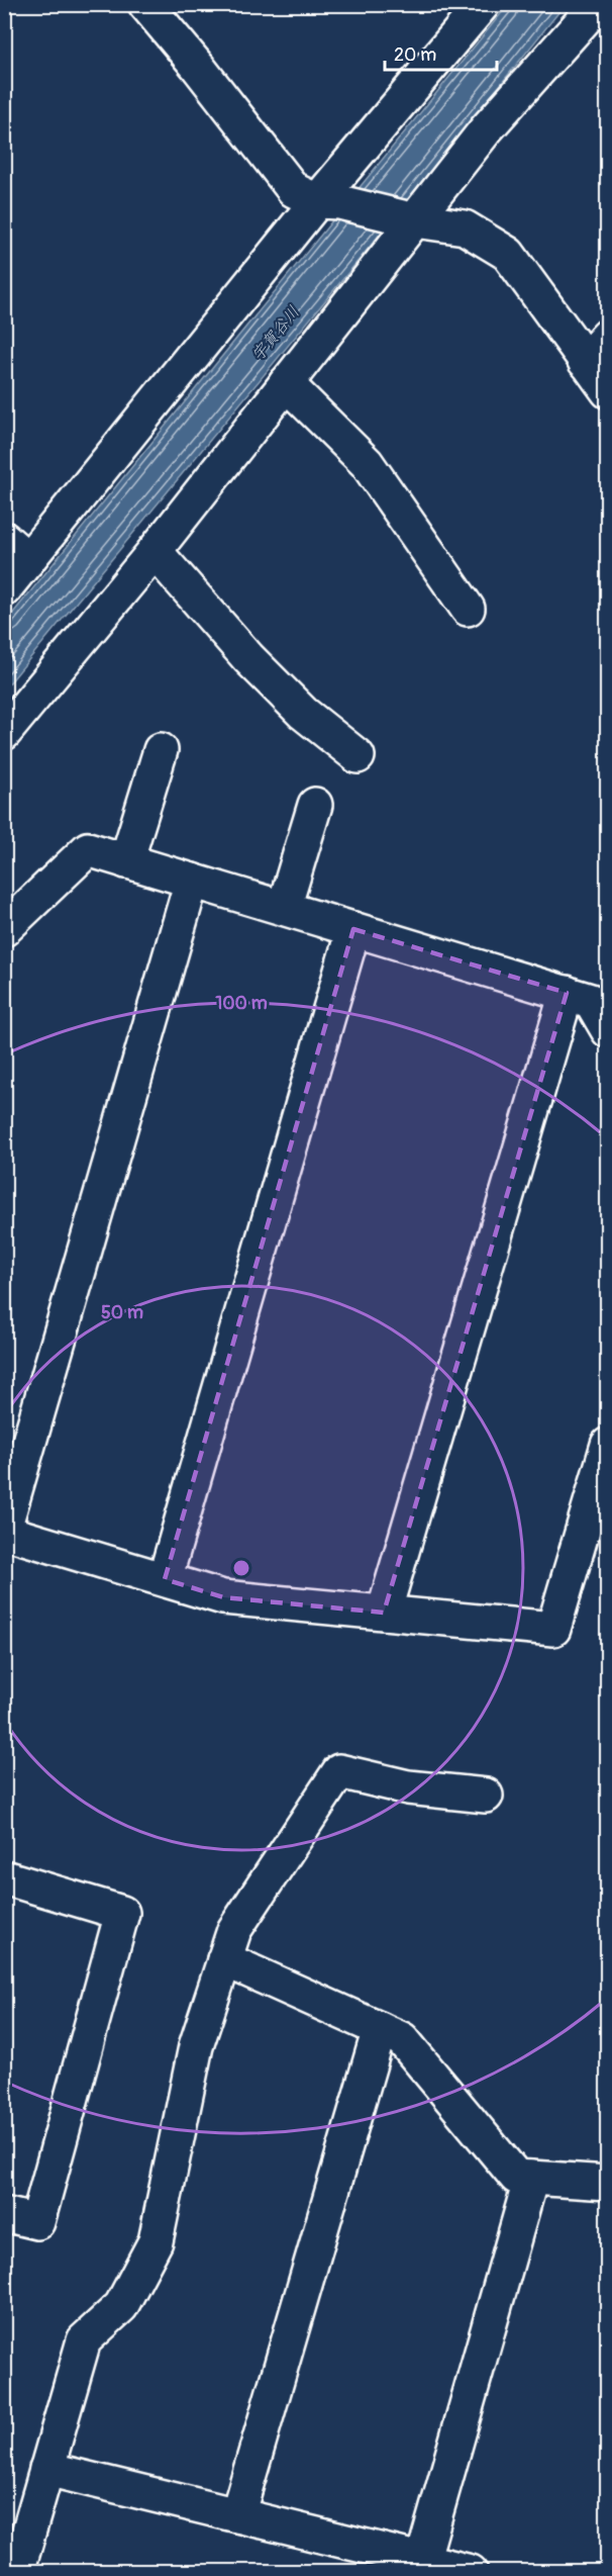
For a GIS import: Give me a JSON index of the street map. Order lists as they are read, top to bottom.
{
  "water": ["宇賀谷川"],
  "scale_bar": "20 m",
  "rings": ["100 m", "50 m"]
}
